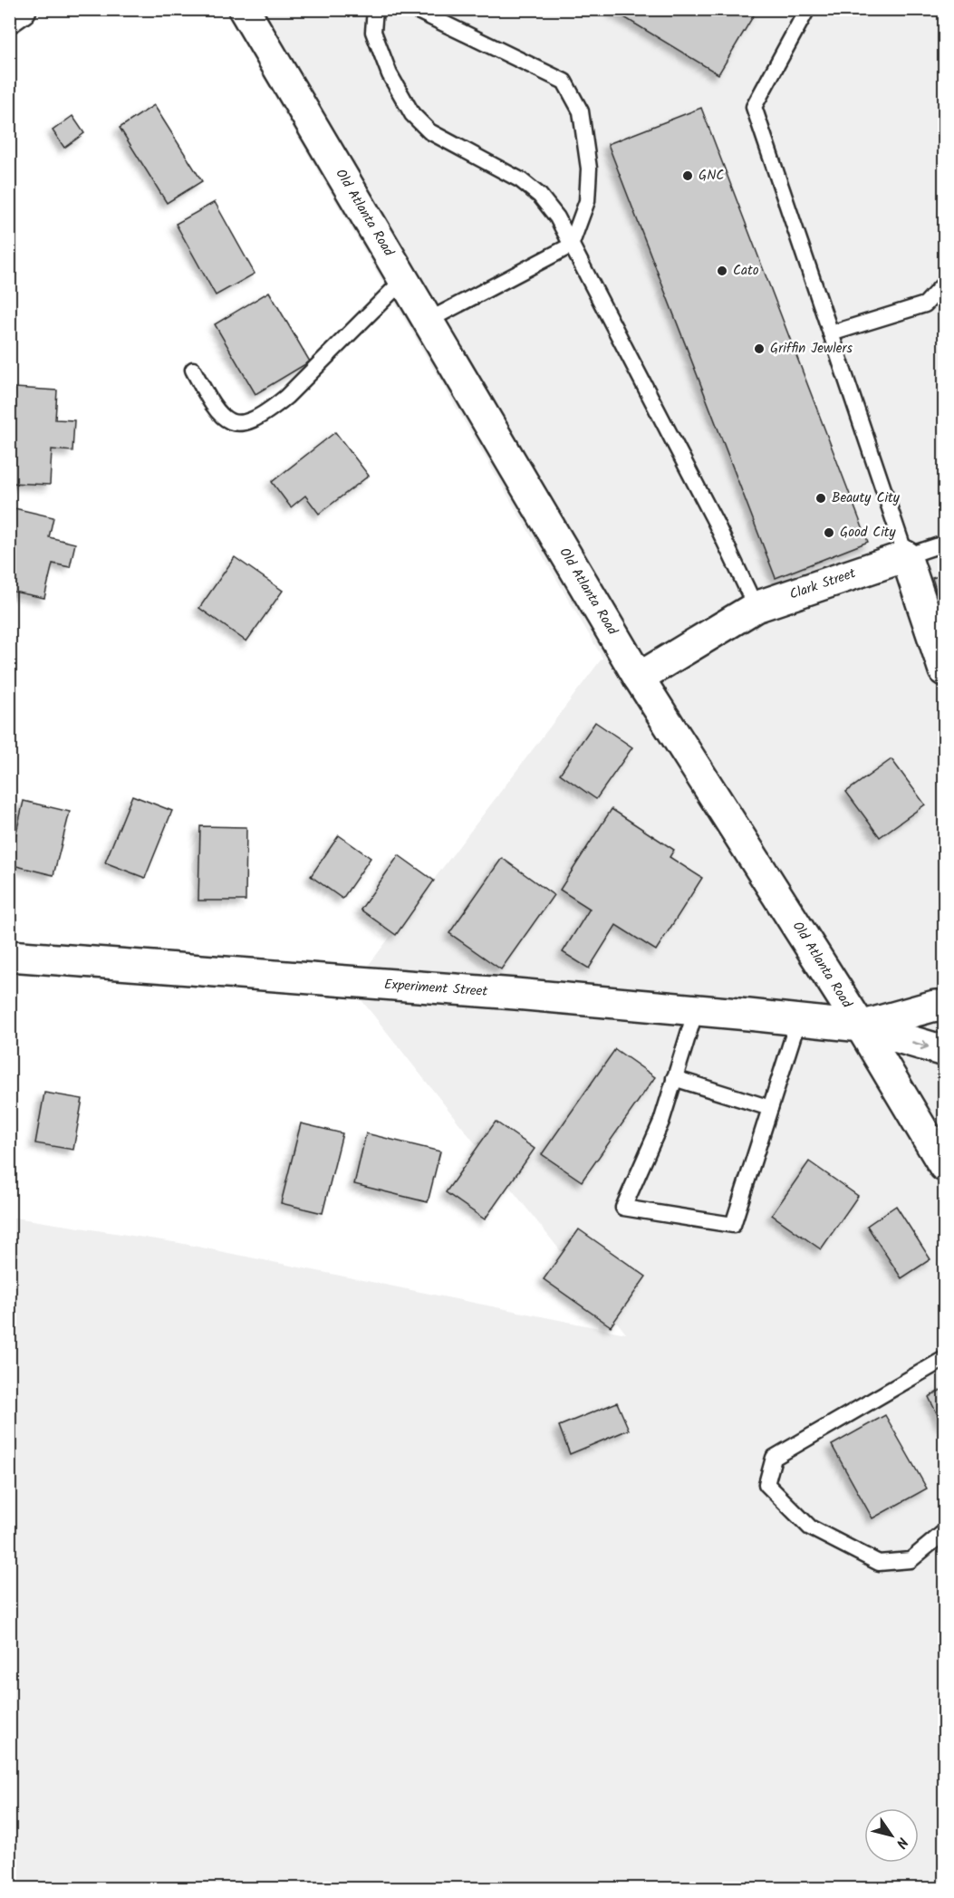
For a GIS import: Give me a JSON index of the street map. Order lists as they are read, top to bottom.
{
  "streets": {
    "street": ["Old Atlanta Road", "Clark Street", "Experiment Street"]
  },
  "crossings": [
    ["Old Atlanta Road", "Clark Street"],
    ["Old Atlanta Road", "Experiment Street"]
  ],
  "places": [
    "GNC",
    "Cato",
    "Griffin Jewlers",
    "Beauty City",
    "Good City"
  ],
  "north": "bottom right"
}
